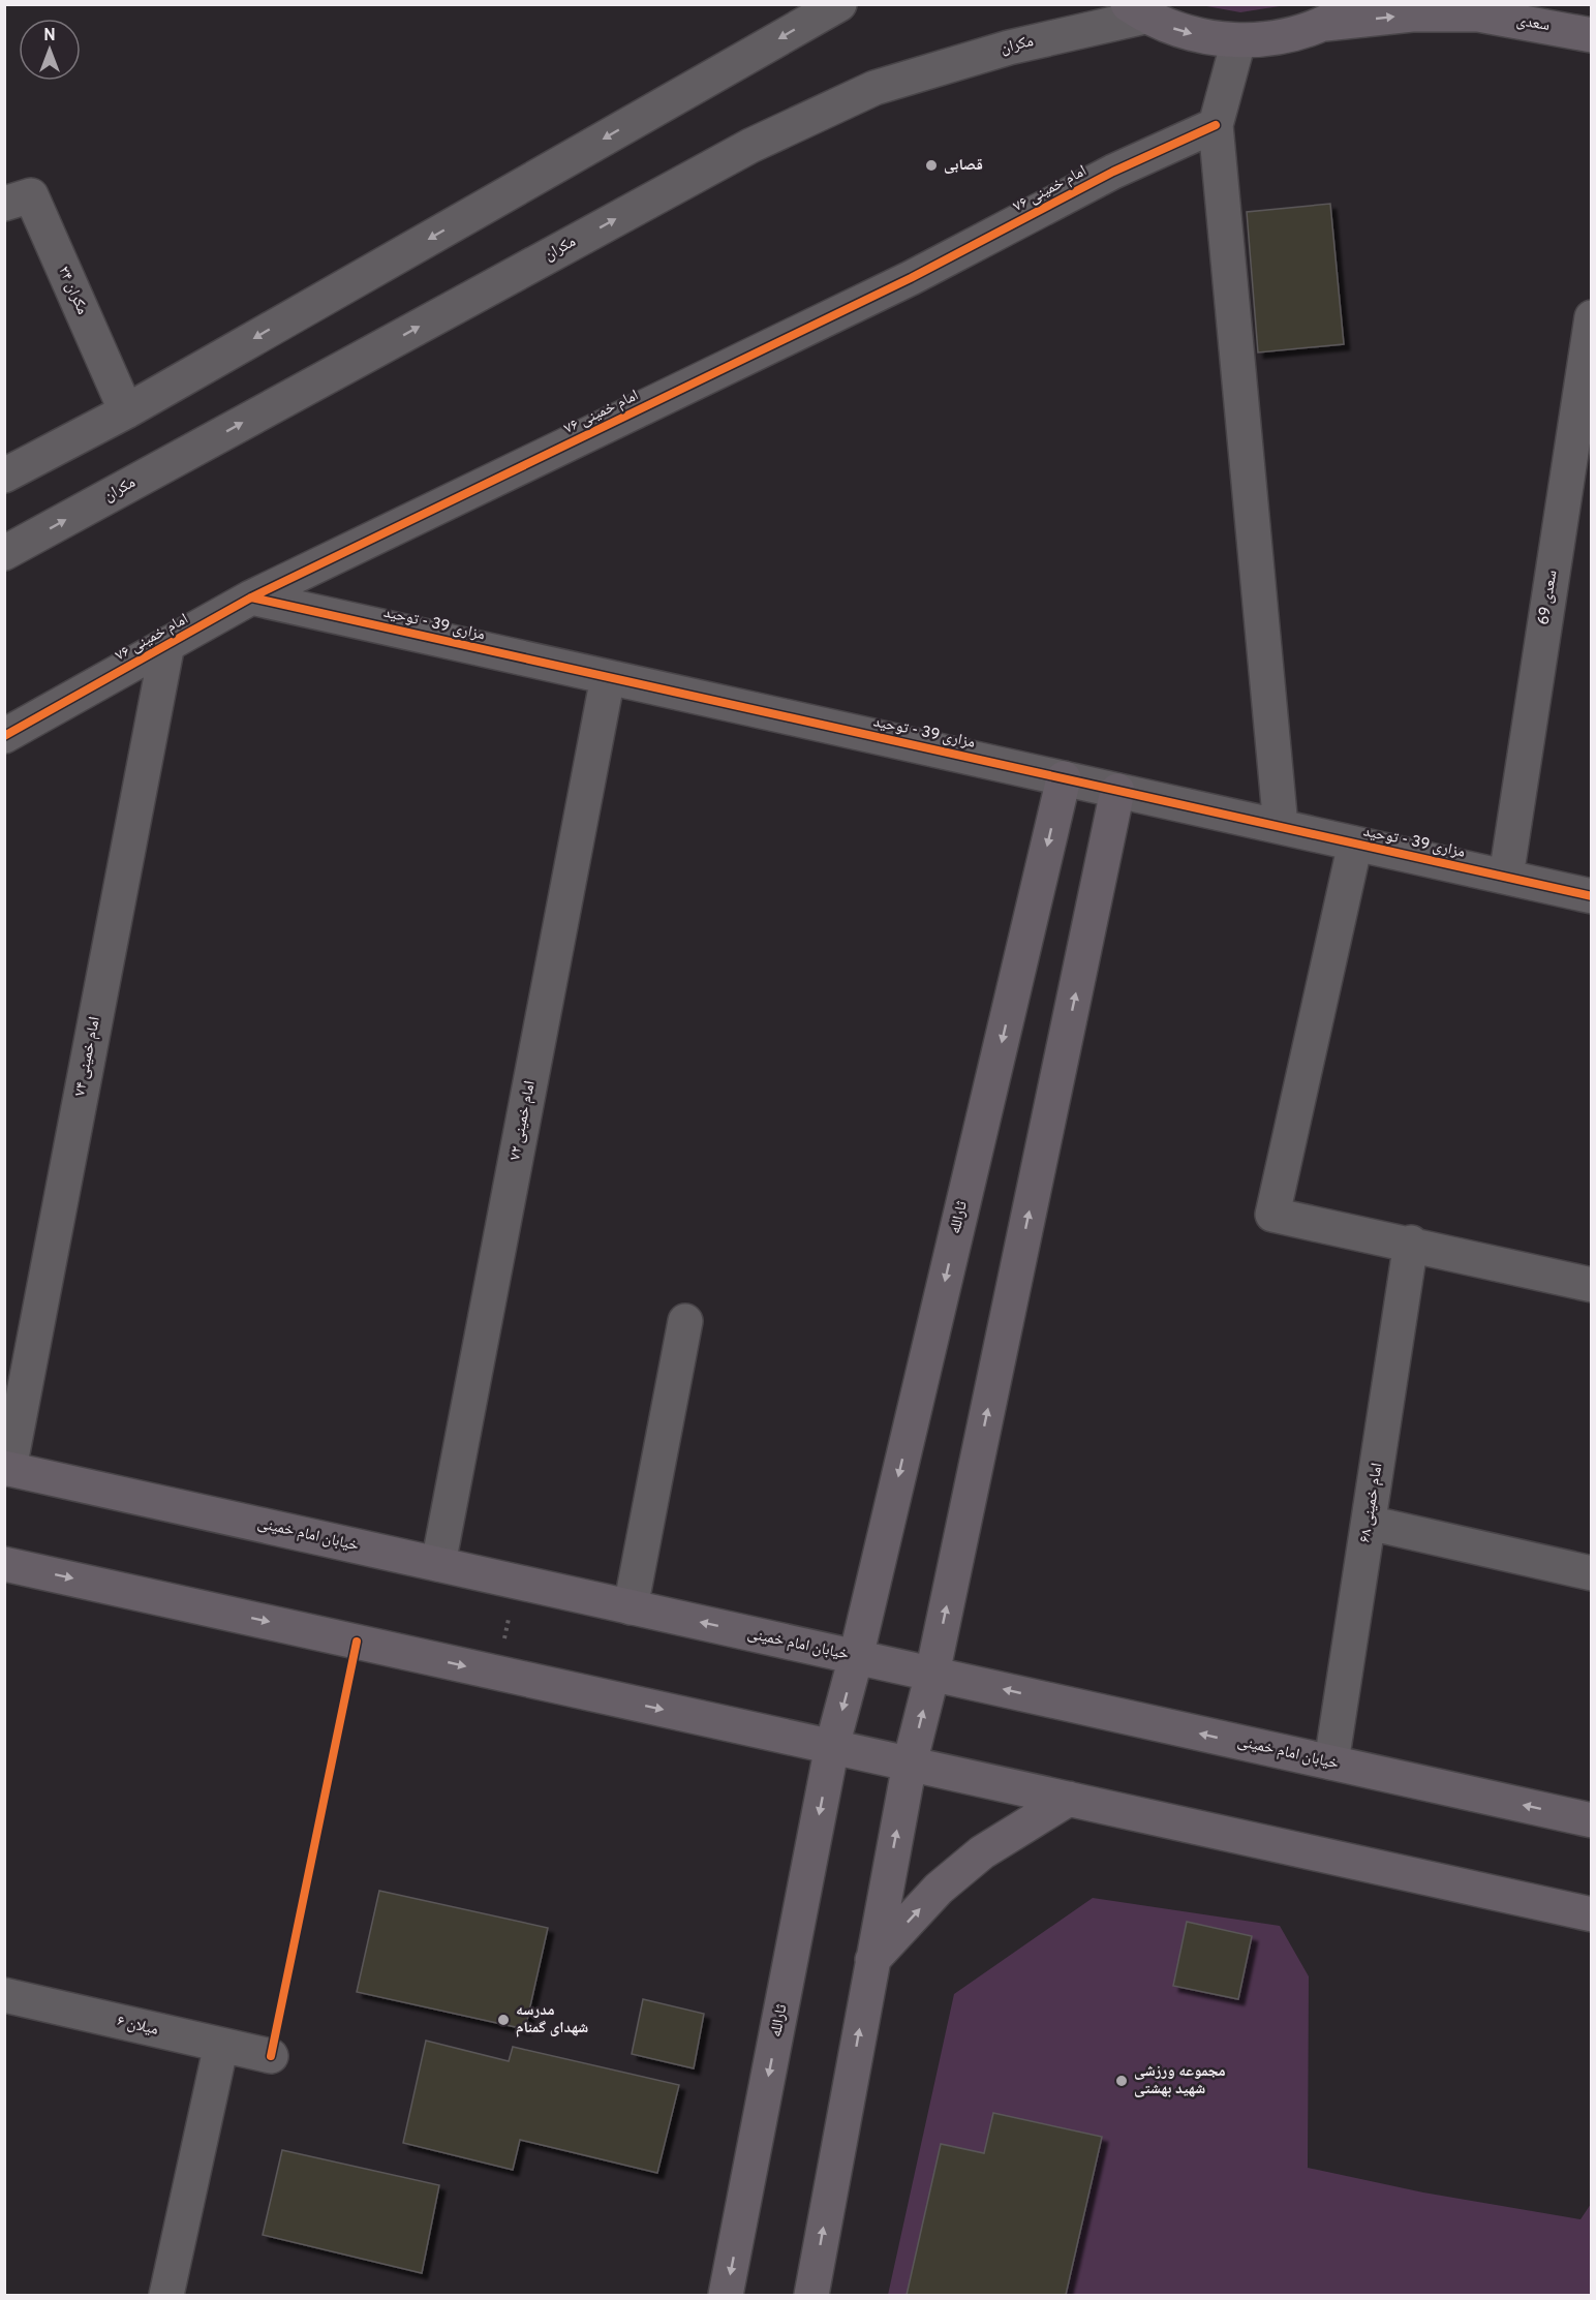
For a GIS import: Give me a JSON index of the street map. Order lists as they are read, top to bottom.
{
  "streets": {
    "main road": ["سعدی", "ثارالله", "خیابان امام خمینی"],
    "street": [
      "مکران",
      "امام خمینی ۷۶",
      "مکران ۲۴",
      "سعدی 69",
      "مزاری 39 - توحید",
      "امام خمینی ۷۴",
      "امام خمینی ۷۲",
      "امام خمینی ۶۸",
      "میلان ۶"
    ]
  },
  "crossings": [
    ["امام خمینی ۷۶", "مزاری 39 - توحید"],
    ["امام خمینی ۷۶", "امام خمینی ۷۴"],
    ["سعدی 69", "مزاری 39 - توحید"],
    ["مزاری 39 - توحید", "امام خمینی ۷۲"],
    ["مزاری 39 - توحید", "ثارالله"],
    ["امام خمینی ۷۴", "خیابان امام خمینی"],
    ["امام خمینی ۷۲", "خیابان امام خمینی"],
    ["ثارالله", "خیابان امام خمینی"],
    ["امام خمینی ۶۸", "خیابان امام خمینی"]
  ],
  "one_way": ["سعدی"],
  "places": ["قصابی", "مدرسه شهدای گمنام", "مجموعه ورزشی شهید بهشتی"],
  "north": "top"
}
